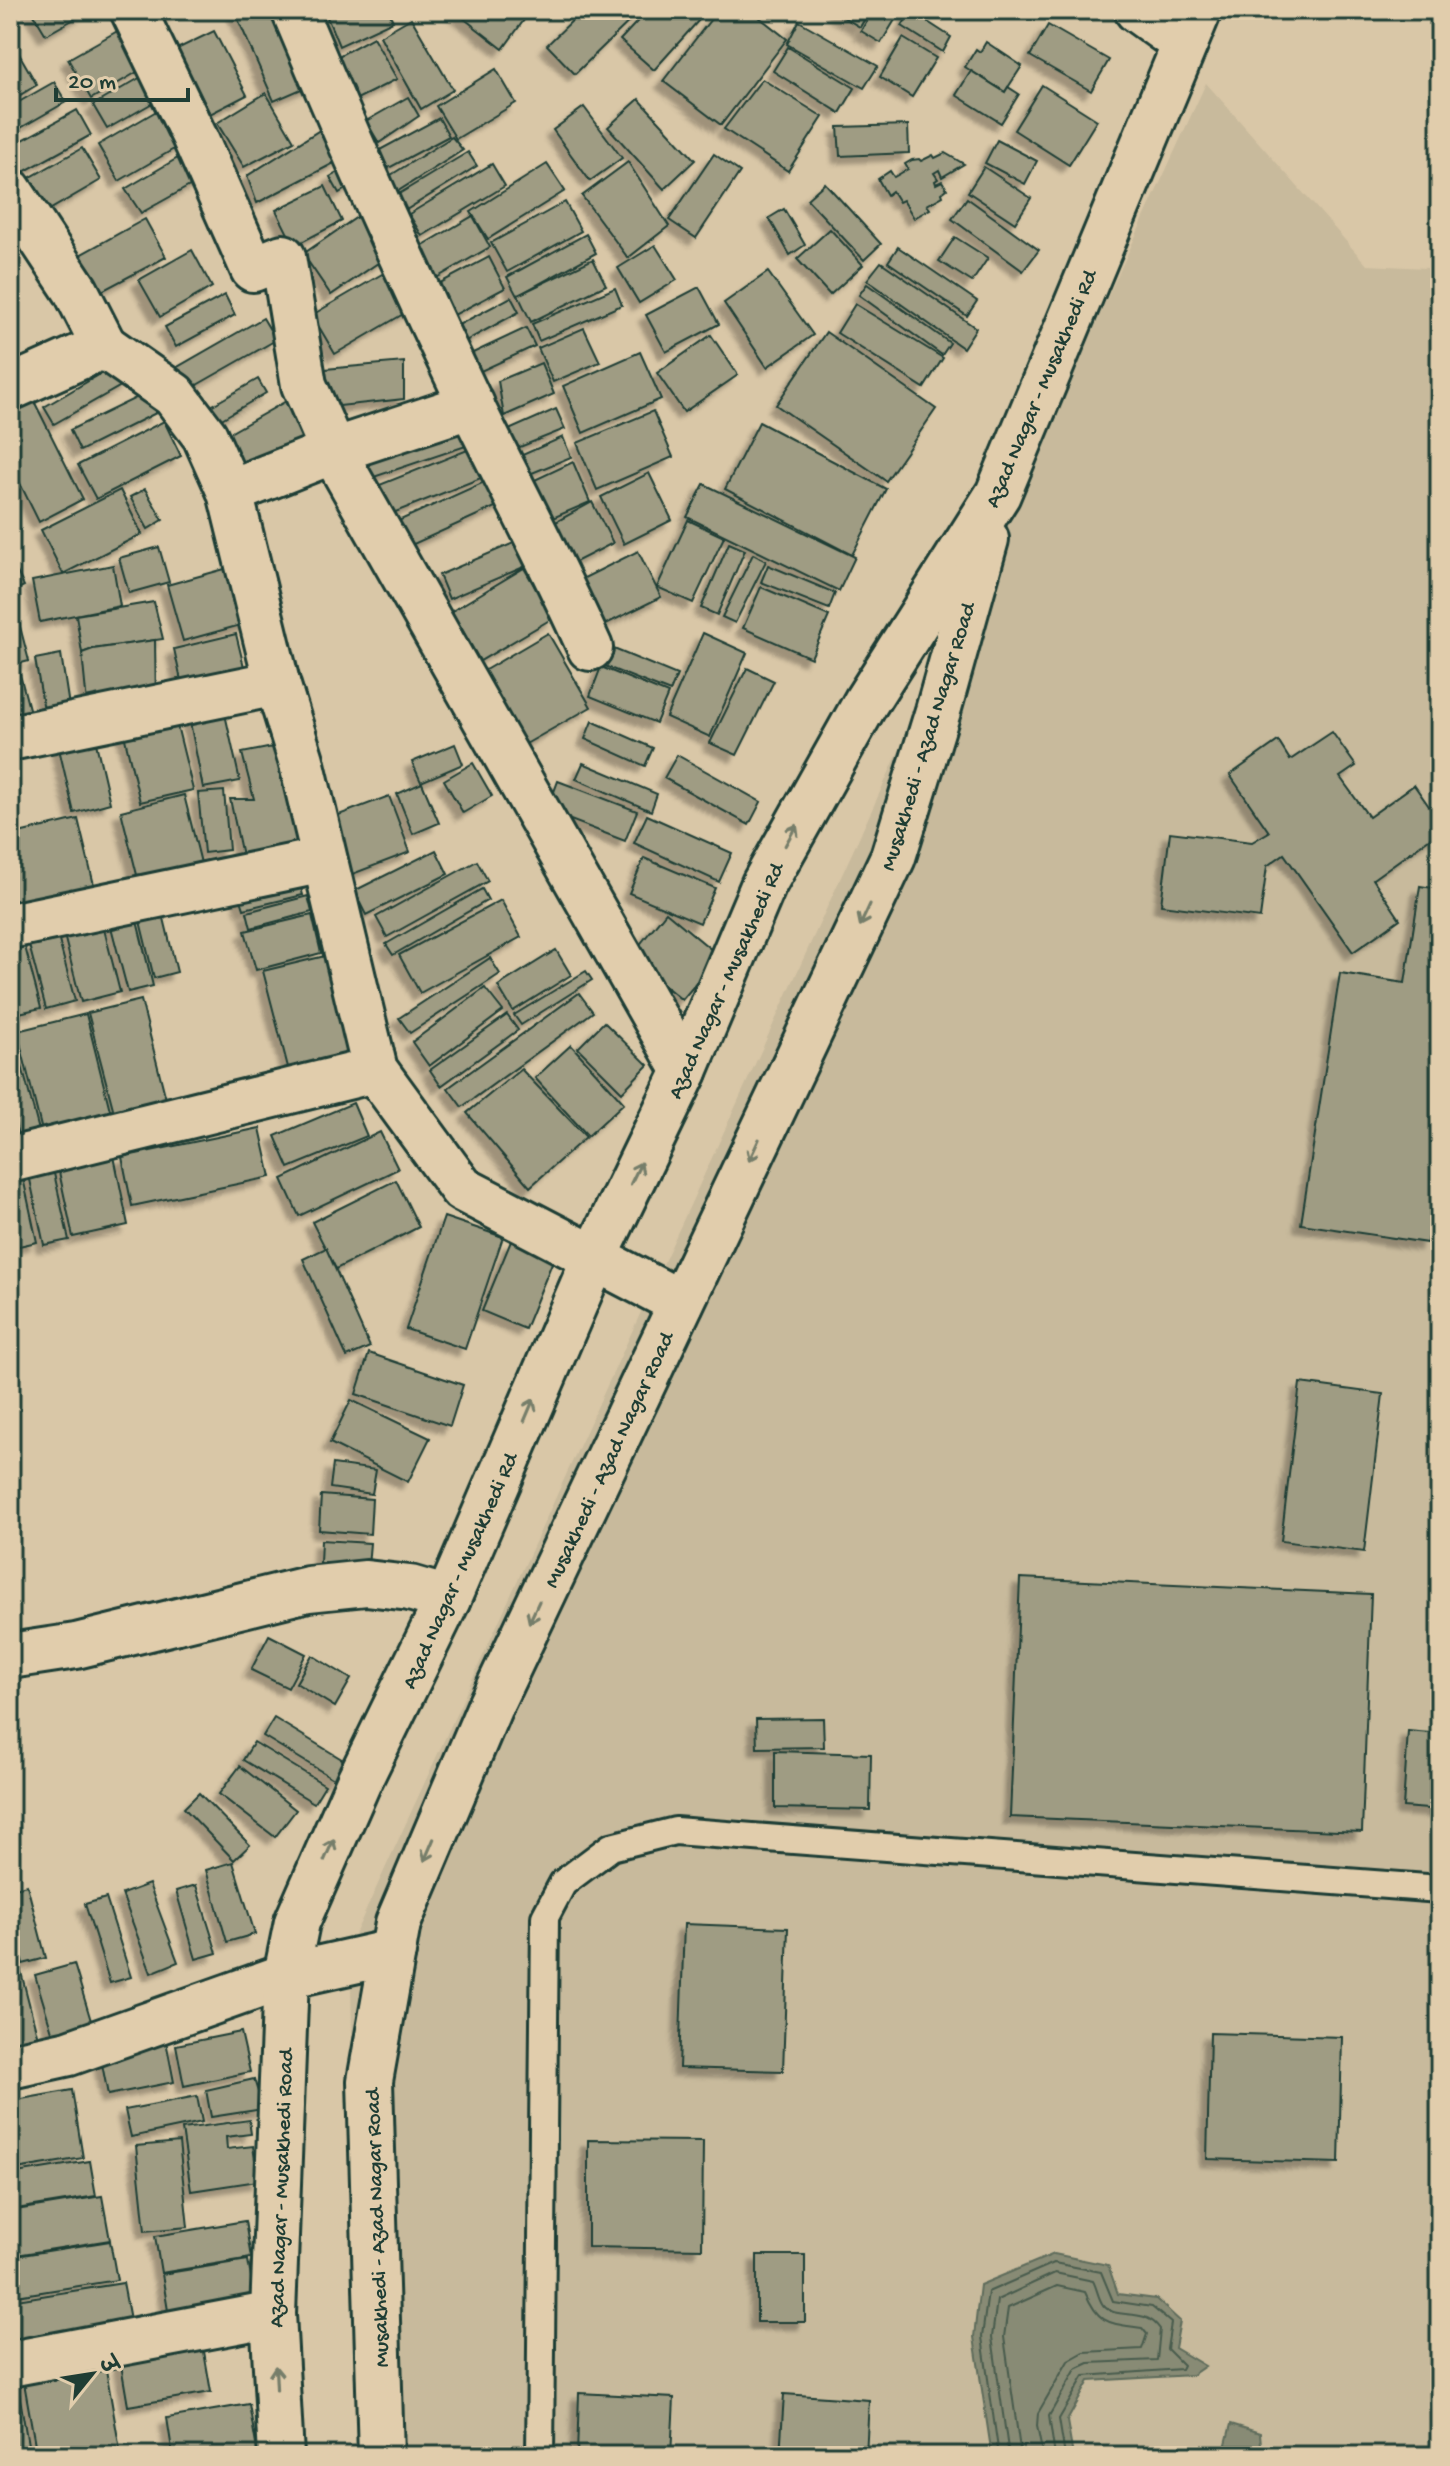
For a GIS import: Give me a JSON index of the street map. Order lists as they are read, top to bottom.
{
  "streets": {
    "street": ["Azad Nagar - Musakhedi Rd", "Musakhedi - Azad Nagar Road", "Azad Nagar - Musakhedi Road"]
  },
  "crossings": [
    ["Azad Nagar - Musakhedi Rd", "Musakhedi - Azad Nagar Road"],
    ["Azad Nagar - Musakhedi Rd", "Azad Nagar - Musakhedi Road"]
  ],
  "one_way": ["Azad Nagar - Musakhedi Rd", "Musakhedi - Azad Nagar Road"],
  "scale_bar": "20 m",
  "north": "top right"
}
